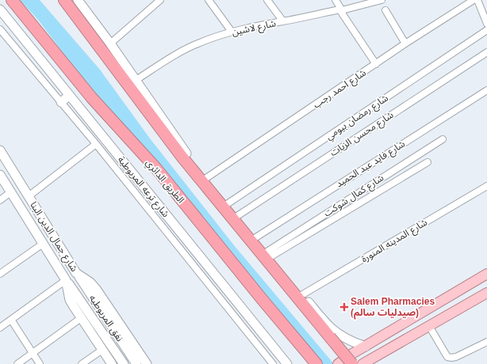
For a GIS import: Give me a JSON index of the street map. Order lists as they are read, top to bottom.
{
  "streets": {
    "highway": ["الطريق الدائري"],
    "main road": ["شارع ترعه المريوطية", "شارع جمال الدين البنا", "نفق المريوطيه"],
    "street": [
      "شارع لاشين",
      "شارع احمد رجب",
      "شارع رمضان بيومي",
      "شارع محسن الزيات",
      "شارع فايد عبد الحميد",
      "شارع كمال شوكت",
      "شارع المدينه المنورة"
    ]
  },
  "crossings": [
    ["شارع جمال الدين البنا", "نفق المريوطيه"]
  ],
  "places": {
    "health": ["Salem Pharmacies (صيدليات سالم)"]
  }
}
